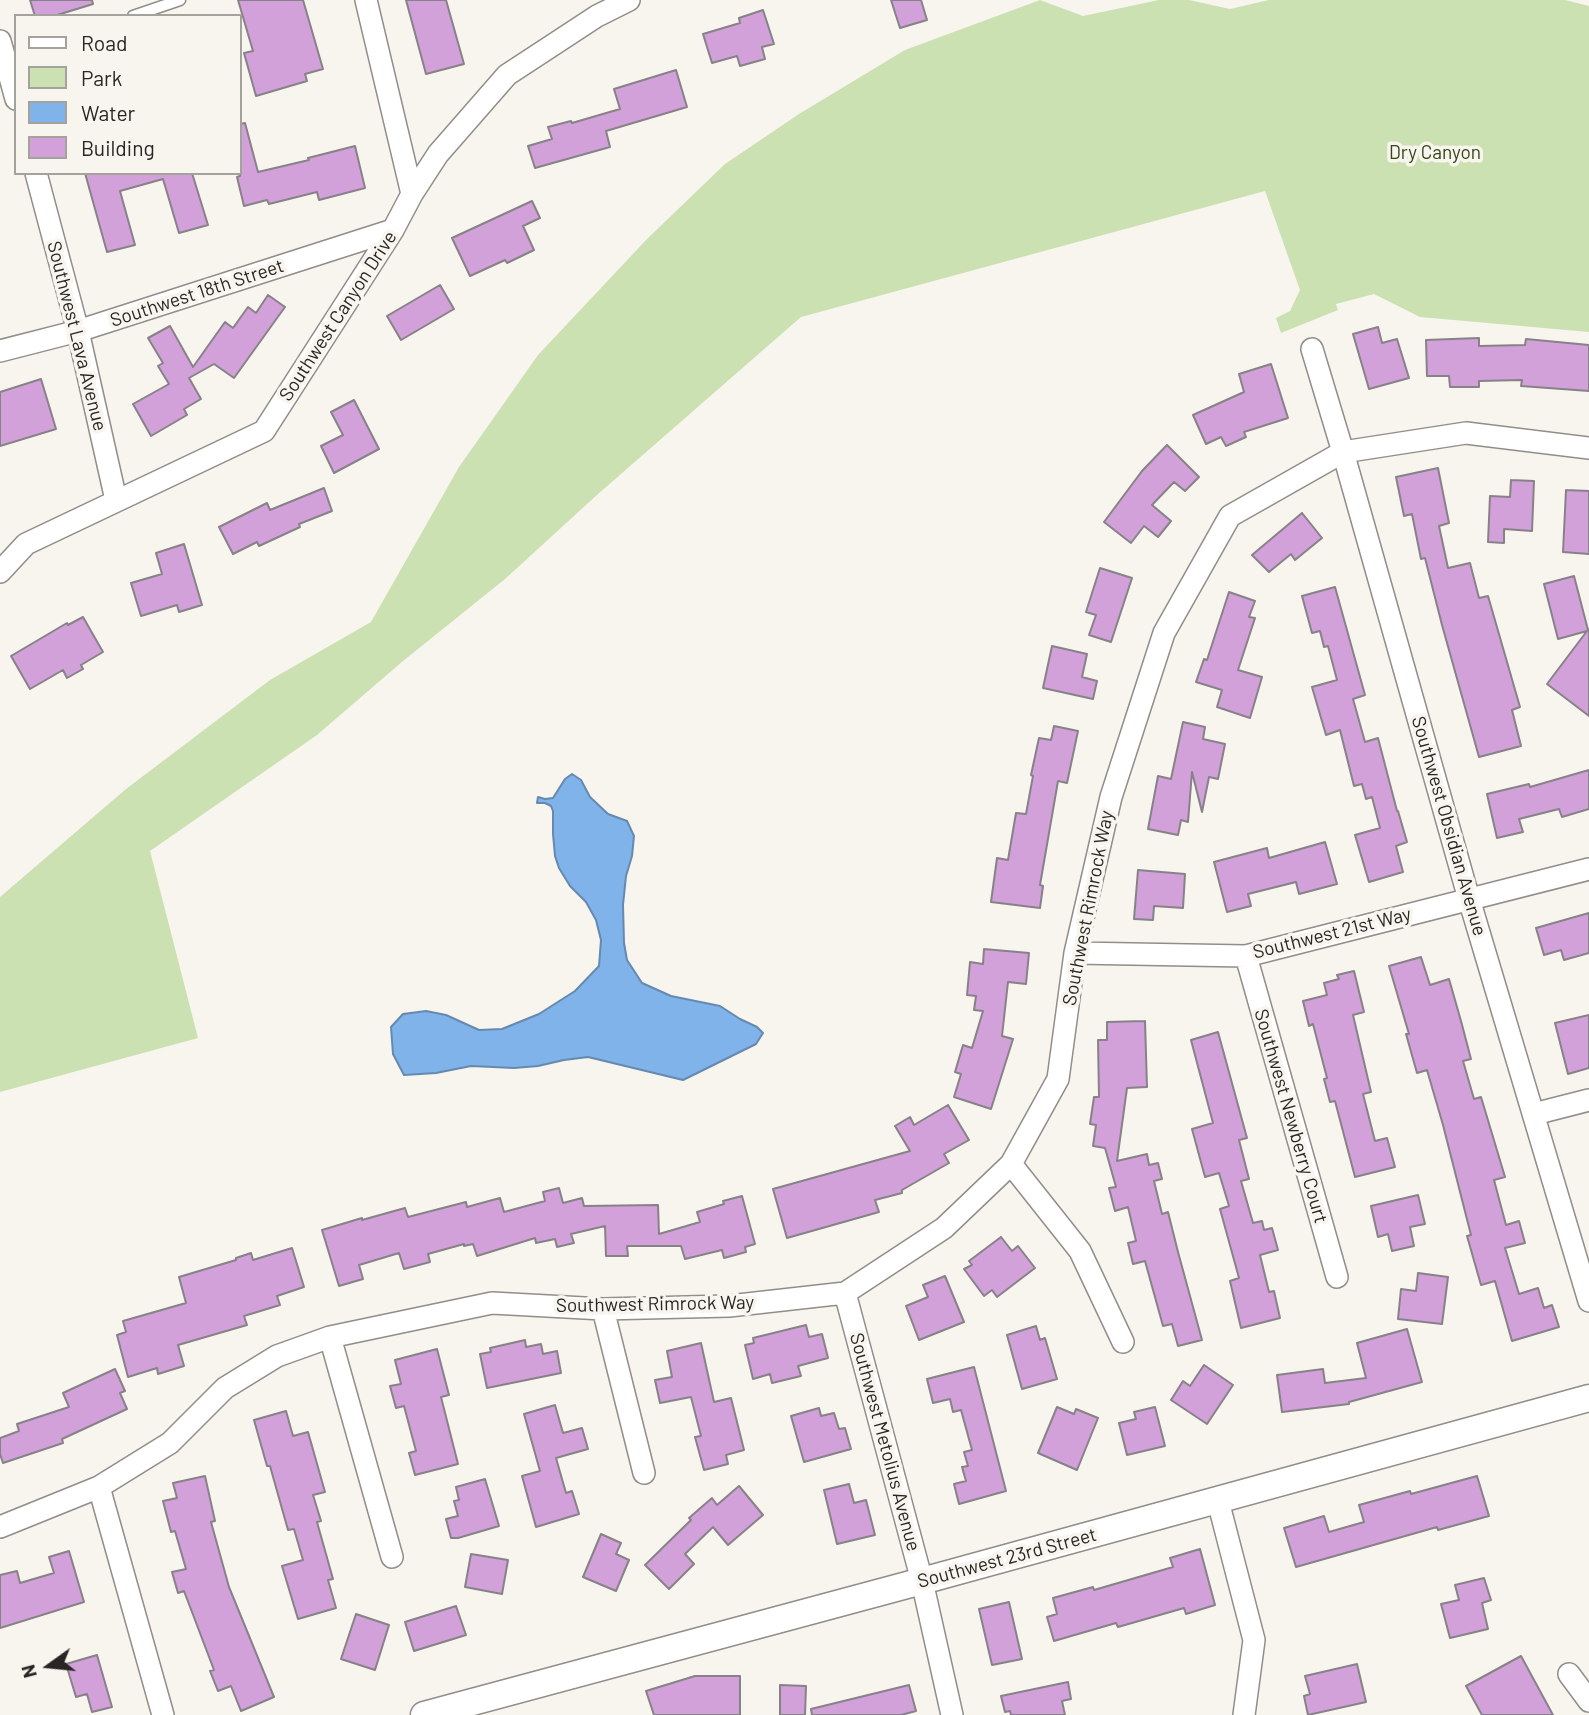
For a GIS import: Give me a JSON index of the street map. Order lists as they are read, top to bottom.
{
  "streets": {
    "street": [
      "Southwest 18th Street",
      "Southwest Canyon Drive",
      "Southwest Lava Avenue",
      "Southwest Obsidian Avenue",
      "Southwest Rimrock Way",
      "Southwest 21st Way",
      "Southwest Newberry Court",
      "Southwest Metolius Avenue",
      "Southwest 23rd Street"
    ]
  },
  "crossings": [
    ["Southwest 18th Street", "Southwest Canyon Drive"],
    ["Southwest 18th Street", "Southwest Lava Avenue"],
    ["Southwest Canyon Drive", "Southwest Lava Avenue"],
    ["Southwest Obsidian Avenue", "Southwest Rimrock Way"],
    ["Southwest Obsidian Avenue", "Southwest 21st Way"],
    ["Southwest Rimrock Way", "Southwest 21st Way"],
    ["Southwest Rimrock Way", "Southwest Metolius Avenue"],
    ["Southwest 21st Way", "Southwest Newberry Court"],
    ["Southwest Metolius Avenue", "Southwest 23rd Street"]
  ],
  "parks": ["Dry Canyon"],
  "legend": [
    "Road",
    "Park",
    "Water",
    "Building"
  ],
  "north": "left"
}
